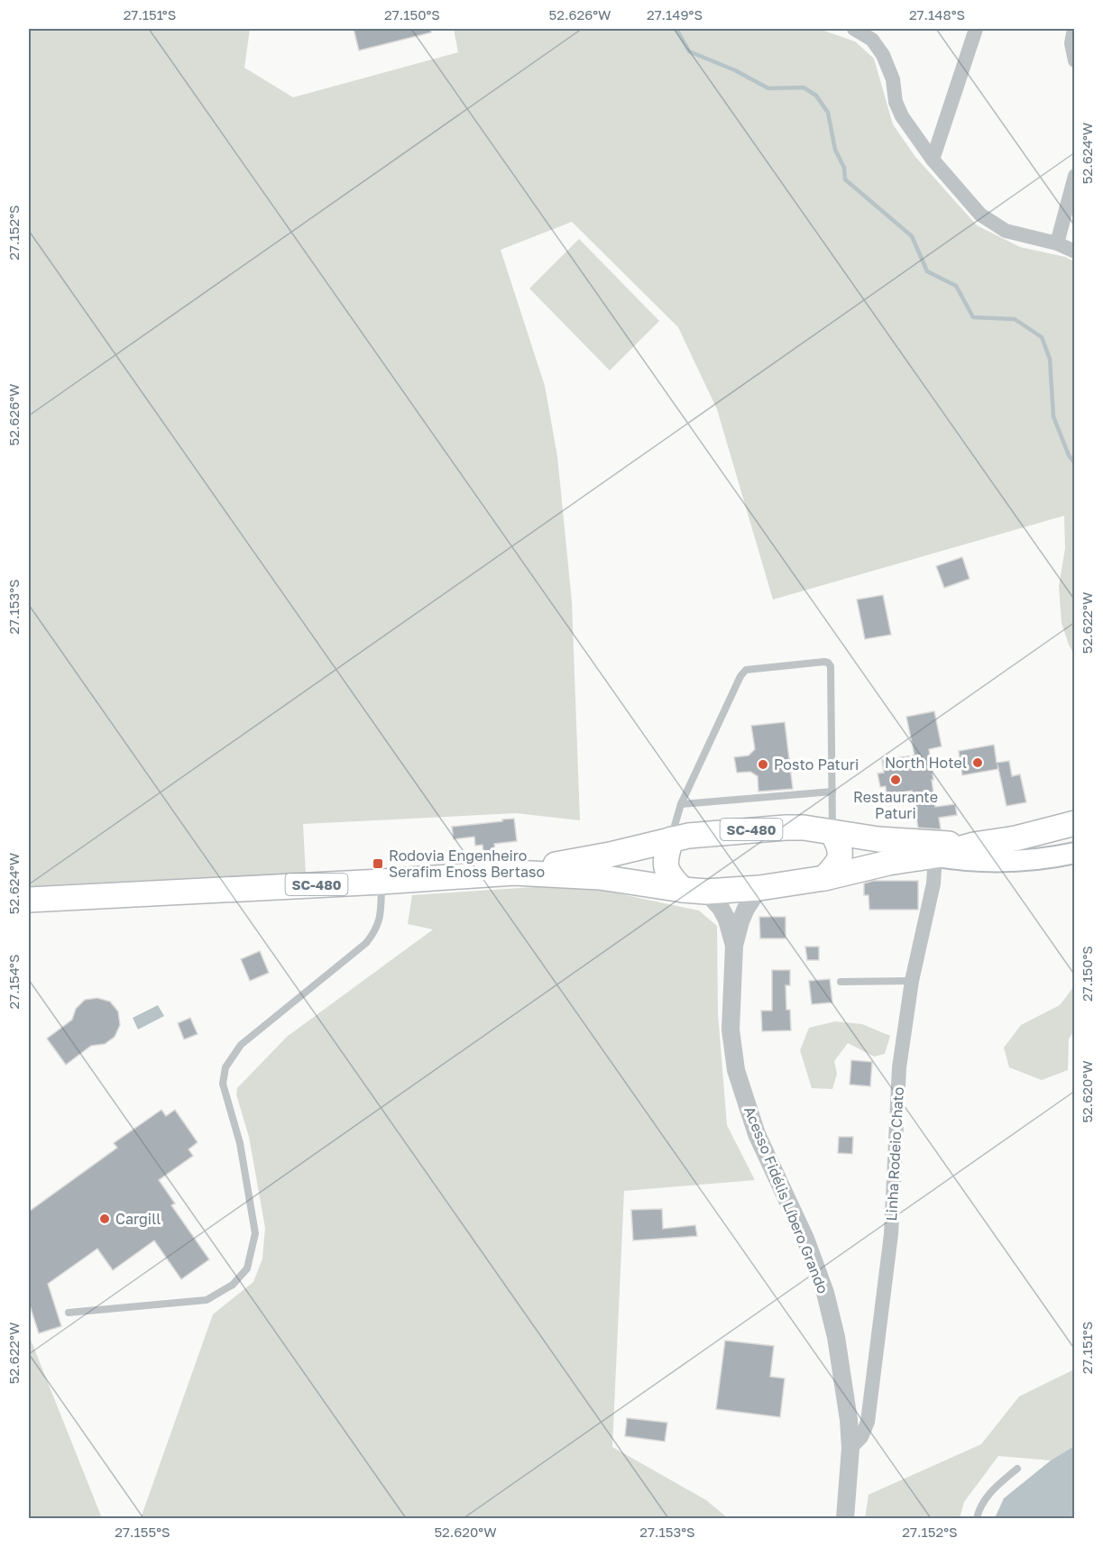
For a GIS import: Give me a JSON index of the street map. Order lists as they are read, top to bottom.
{
  "streets": {
    "highway": ["SC-480"],
    "street": ["Linha Rodeio Chato", "Acesso Fidélis Líbero Grando"]
  },
  "crossings": [
    ["SC-480", "Linha Rodeio Chato"],
    ["SC-480", "Acesso Fidélis Líbero Grando"],
    ["Linha Rodeio Chato", "Acesso Fidélis Líbero Grando"]
  ],
  "places": {
    "other": [
      "North Hotel",
      "Posto Paturi",
      "Restaurante Paturi",
      "Cargill"
    ],
    "transit": ["Rodovia Engenheiro Serafim Enoss Bertaso"]
  },
  "coordinates": [
    "27.151°S",
    "27.150°S",
    "52.626°W",
    "27.149°S",
    "27.148°S",
    "52.624°W",
    "27.152°S",
    "27.153°S",
    "52.622°W",
    "27.154°S",
    "52.620°W",
    "27.155°S"
  ]
}
